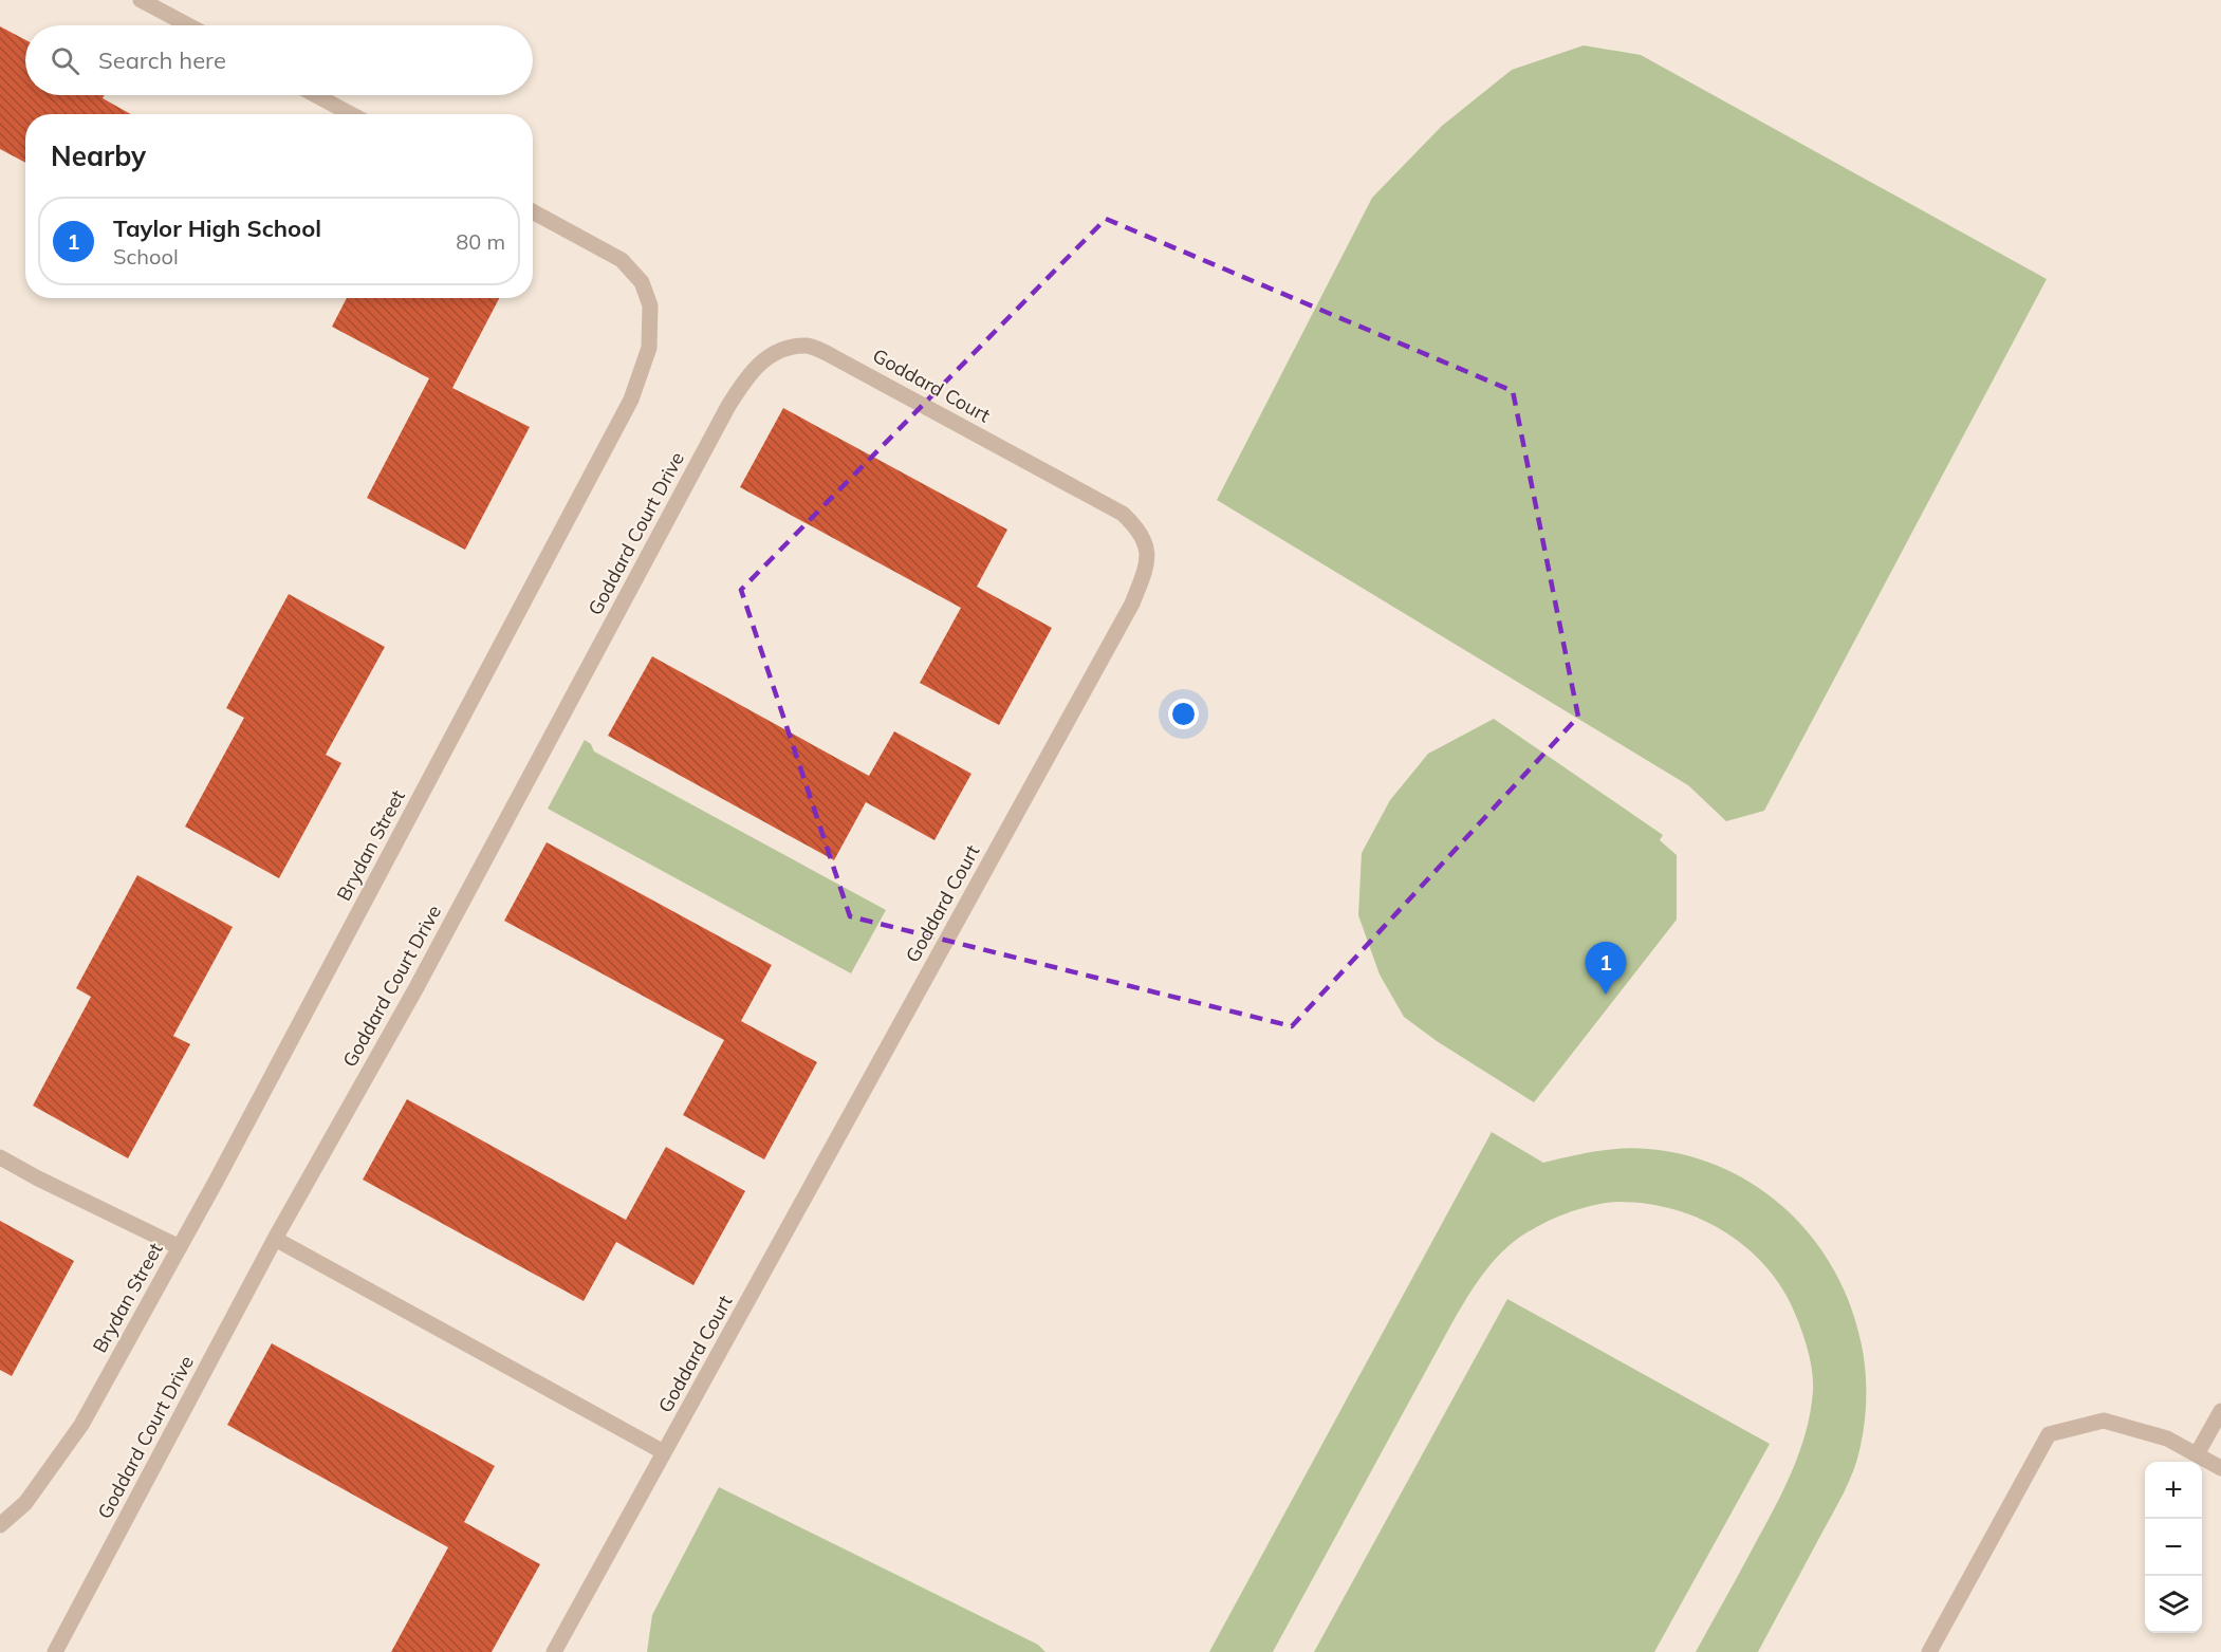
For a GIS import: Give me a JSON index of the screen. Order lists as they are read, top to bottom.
{
  "streets": {
    "street": ["Goddard Court", "Goddard Court Drive", "Brydan Street"]
  },
  "crossings": [
    ["Goddard Court", "Goddard Court Drive"]
  ],
  "page": {
    "search": "Search here",
    "heading": "Nearby",
    "list": [
      {
        "mark": "1",
        "name": "Taylor High School",
        "note": "School",
        "value": "80 m"
      }
    ],
    "pins": "1",
    "map_buttons": ["+", "−"]
  }
}
